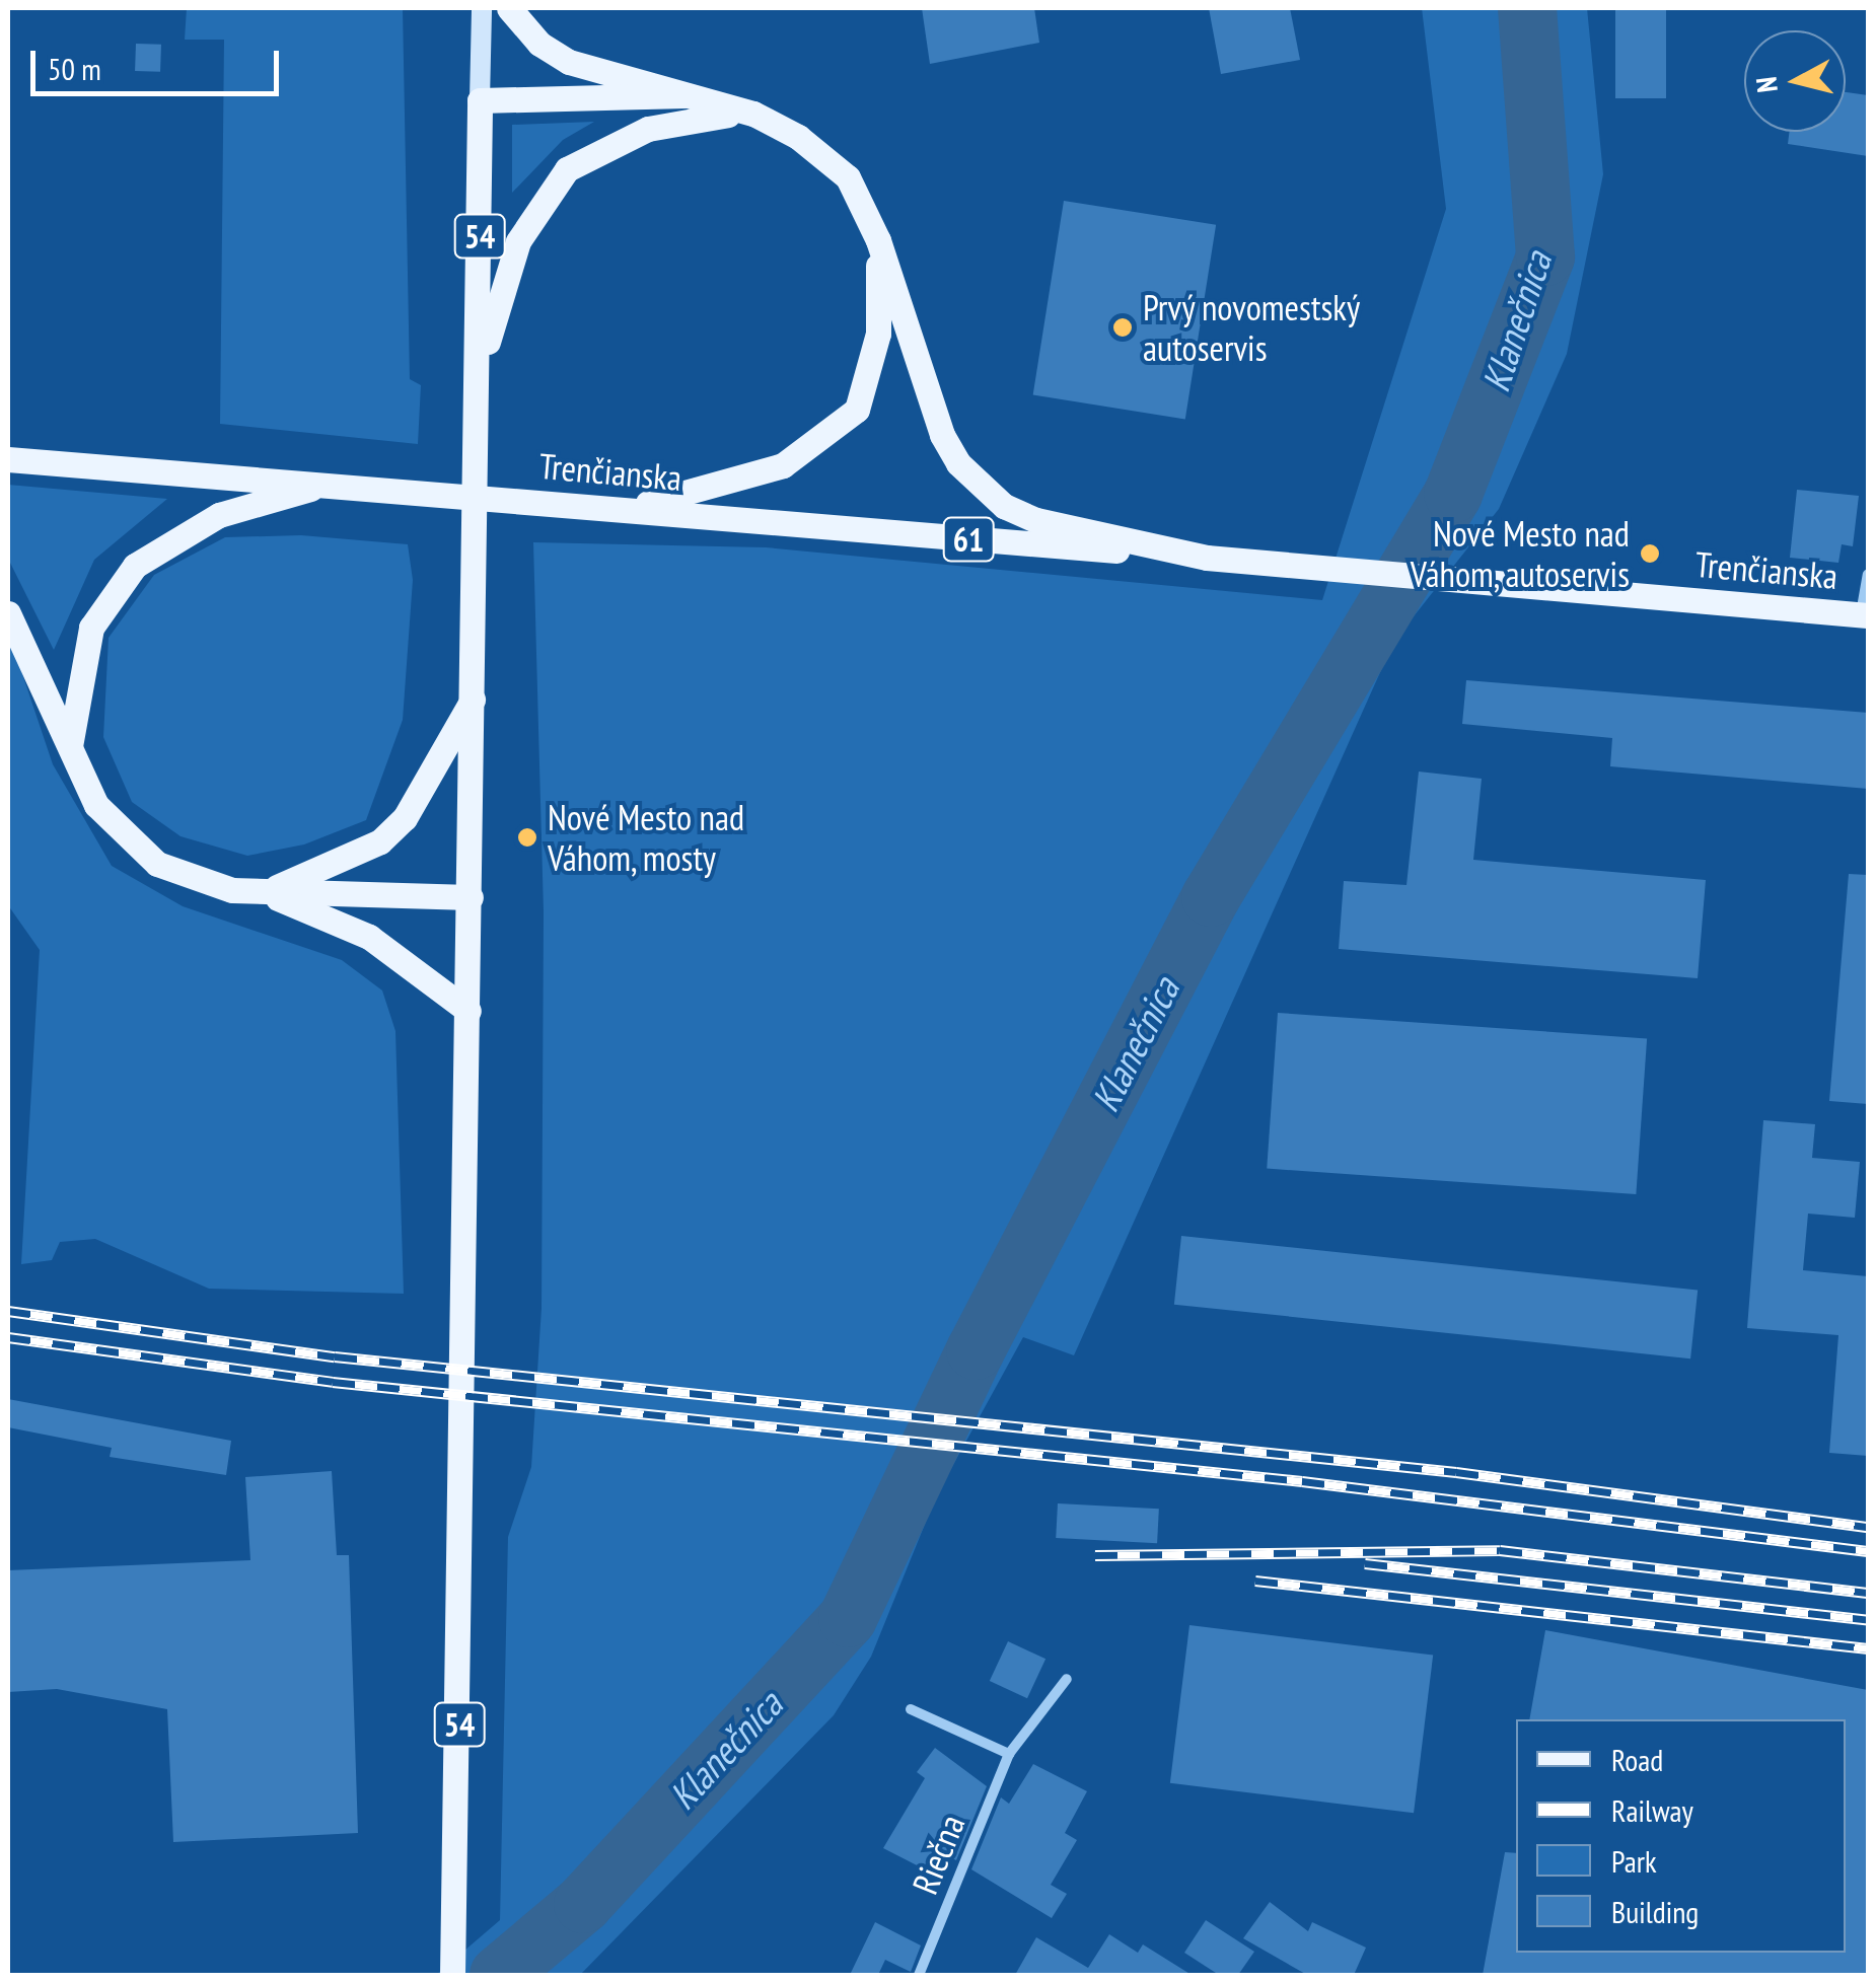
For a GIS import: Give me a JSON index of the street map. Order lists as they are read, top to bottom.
{
  "streets": {
    "main road": ["54", "Trenčianska", "61"],
    "street": ["Riečna"]
  },
  "water": ["Klanečnica"],
  "places": ["Prvý novomestský autoservis", "Nové Mesto nad Váhom, autoservis", "Nové Mesto nad Váhom, mosty"],
  "legend": [
    "Road",
    "Railway",
    "Park",
    "Building"
  ],
  "scale_bar": "50 m",
  "north": "left"
}
